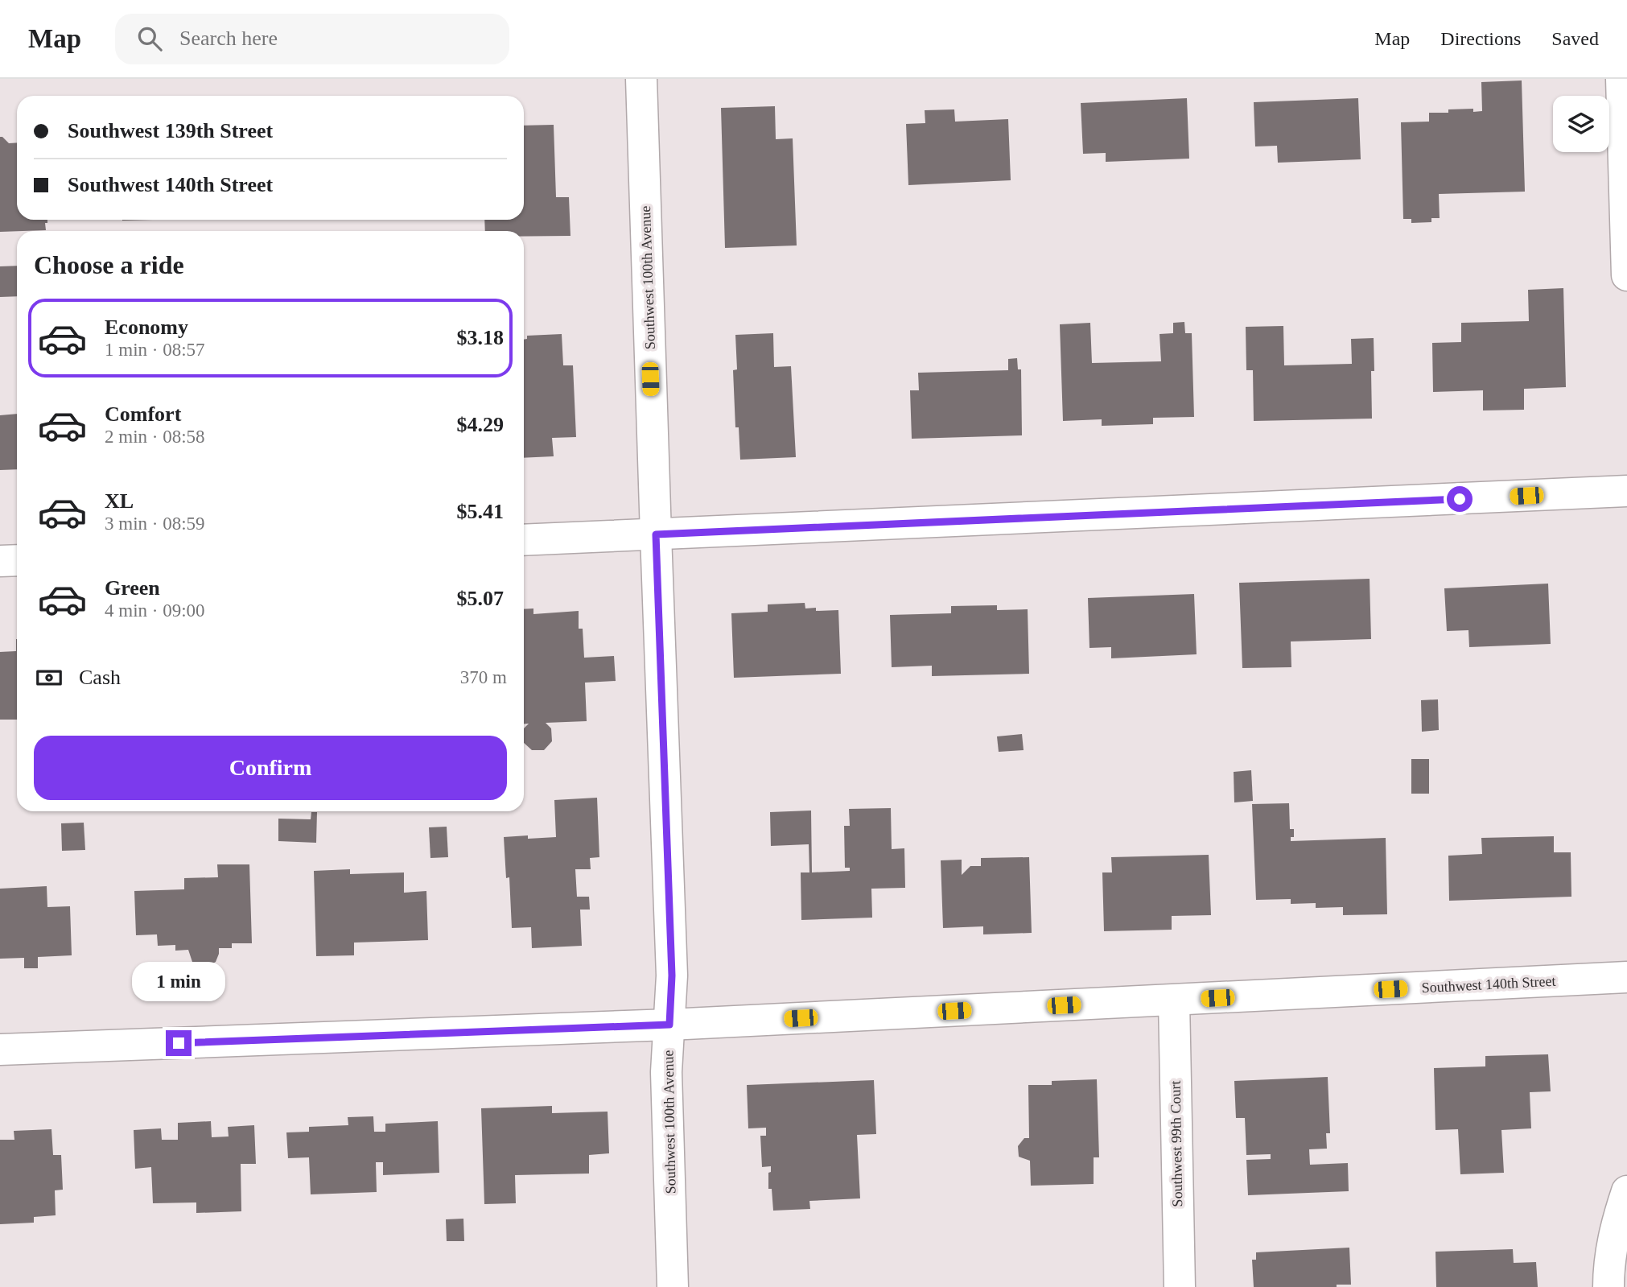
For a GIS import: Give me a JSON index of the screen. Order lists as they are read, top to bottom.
{
  "streets": {
    "street": ["Southwest 100th Avenue", "Southwest 140th Street", "Southwest 99th Court"]
  },
  "crossings": [
    ["Southwest 100th Avenue", "Southwest 140th Street"],
    ["Southwest 140th Street", "Southwest 99th Court"]
  ],
  "page": {
    "header": "Map",
    "search": "Search here",
    "nav": ["Map", "Directions", "Saved"],
    "banner": ["Southwest 139th Street", "Southwest 140th Street"],
    "heading": "Choose a ride",
    "list": [
      {
        "name": "Economy",
        "note": "1 min · 08:57",
        "value": "$3.18"
      },
      {
        "name": "Comfort",
        "note": "2 min · 08:58",
        "value": "$4.29"
      },
      {
        "name": "XL",
        "note": "3 min · 08:59",
        "value": "$5.41"
      },
      {
        "name": "Green",
        "note": "4 min · 09:00",
        "value": "$5.07"
      }
    ],
    "pay": ["Cash", "370 m"],
    "buttons": "Confirm",
    "bubble": "1 min"
  }
}
